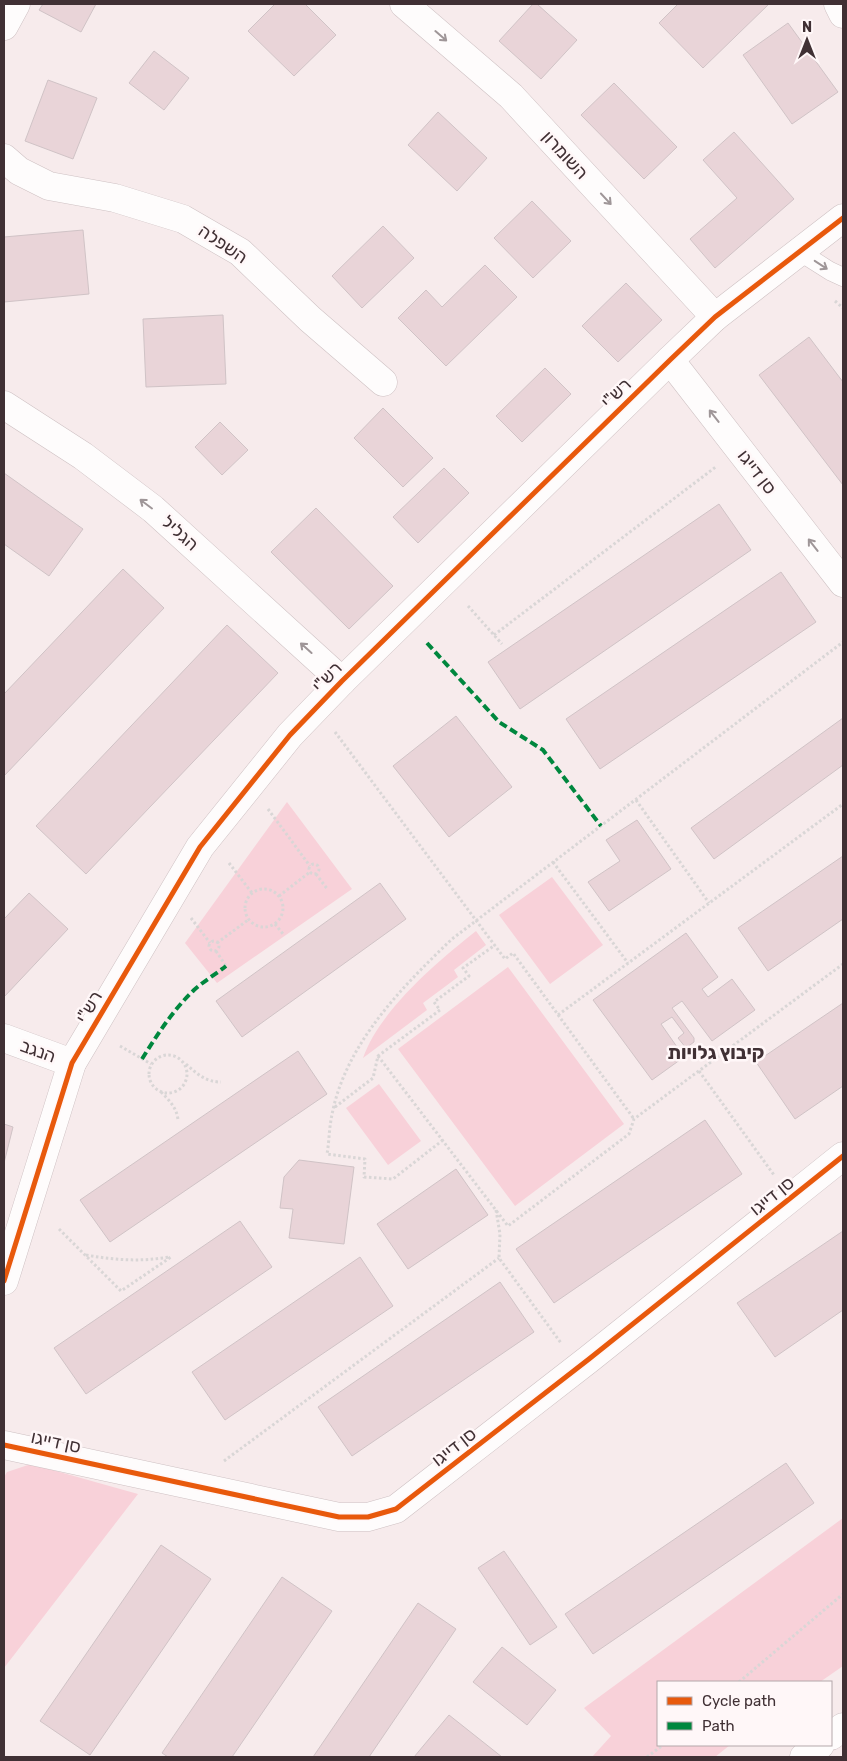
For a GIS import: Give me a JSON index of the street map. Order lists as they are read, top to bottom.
{
  "streets": {
    "main road": [
      "השומרון",
      "השפלה",
      "רש\"י",
      "סן דייגו",
      "הגליל",
      "הנגב"
    ]
  },
  "crossings": [
    ["השומרון", "רש\"י"],
    ["רש\"י", "סן דייגו"],
    ["רש\"י", "הגליל"],
    ["רש\"י", "הנגב"]
  ],
  "one_way": ["השומרון", "הגליל"],
  "districts": ["קיבוץ גלויות"],
  "legend": ["Cycle path", "Path"],
  "north": "top"
}
